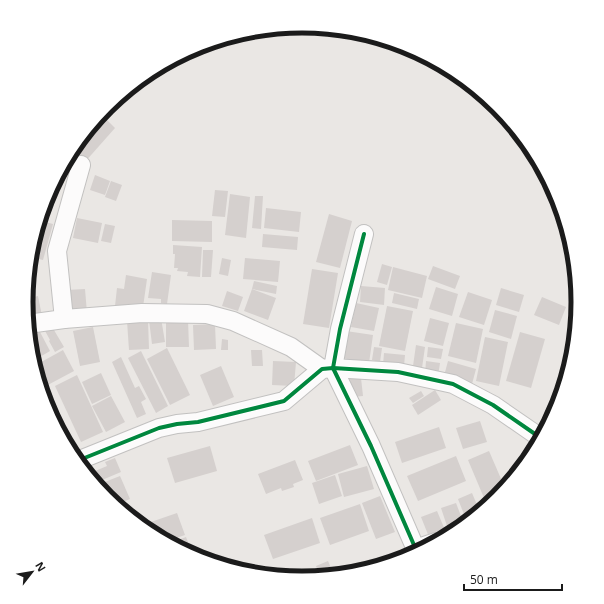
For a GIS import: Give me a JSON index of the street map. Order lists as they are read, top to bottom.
{
  "scale_bar": "50 m",
  "north": "top right"
}
